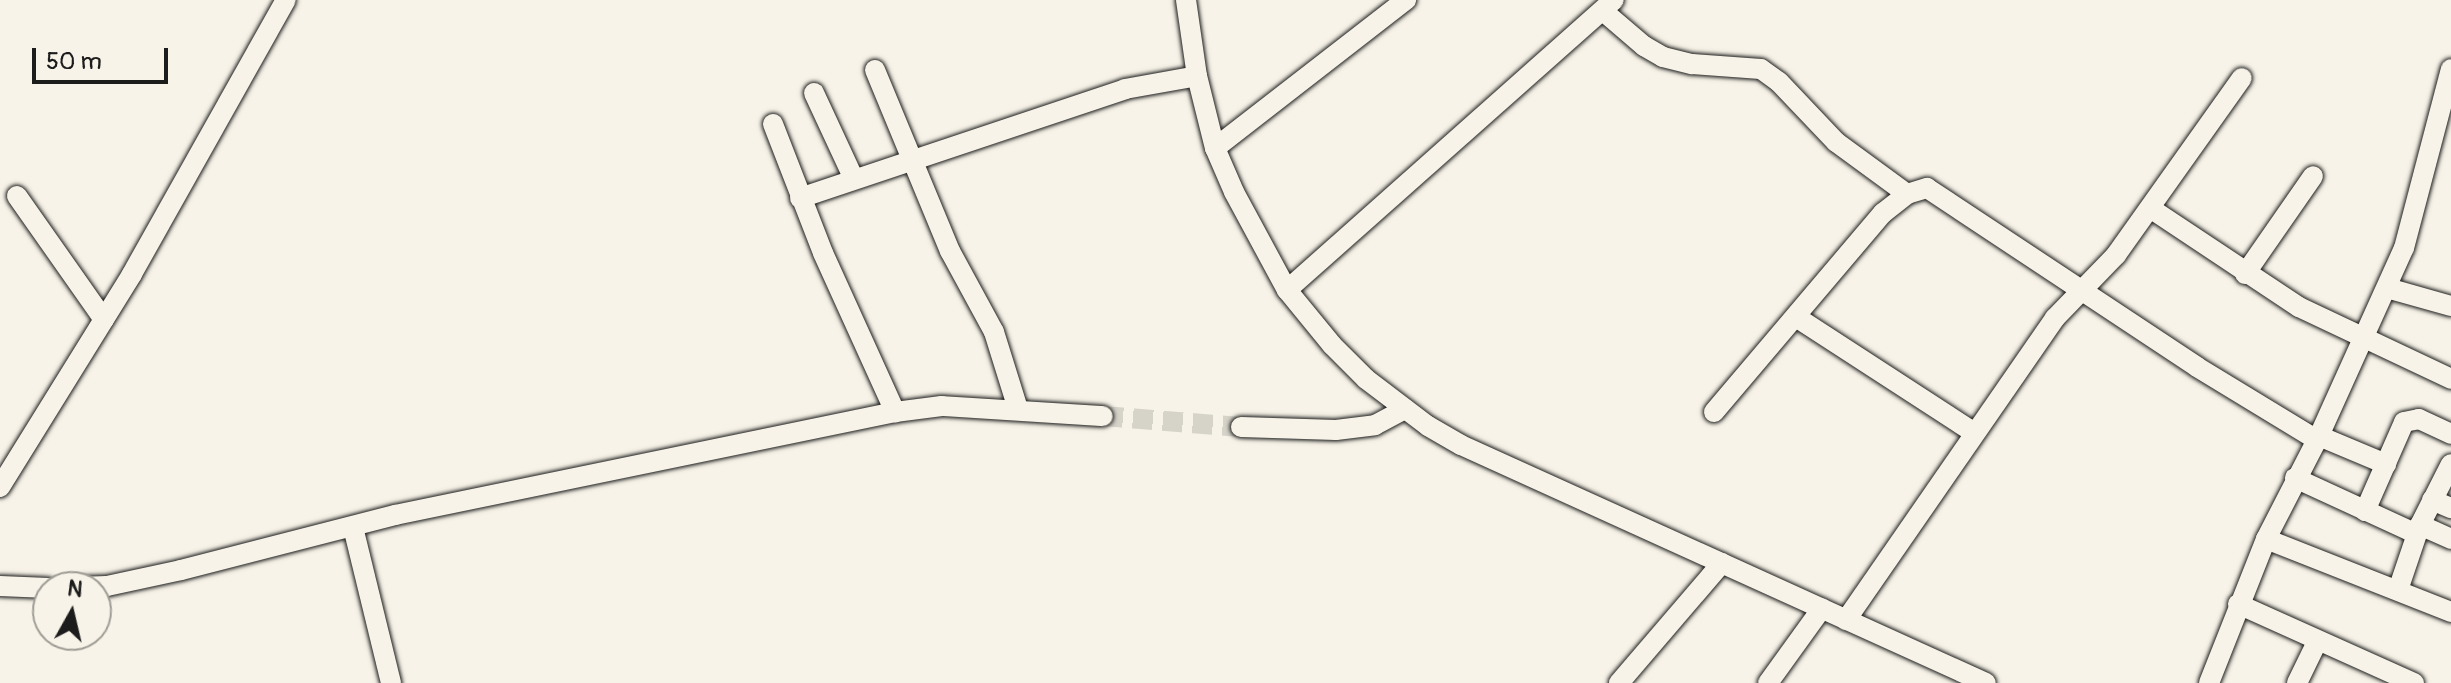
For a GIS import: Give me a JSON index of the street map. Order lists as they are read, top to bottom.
{
  "scale_bar": "50 m",
  "north": "top"
}
